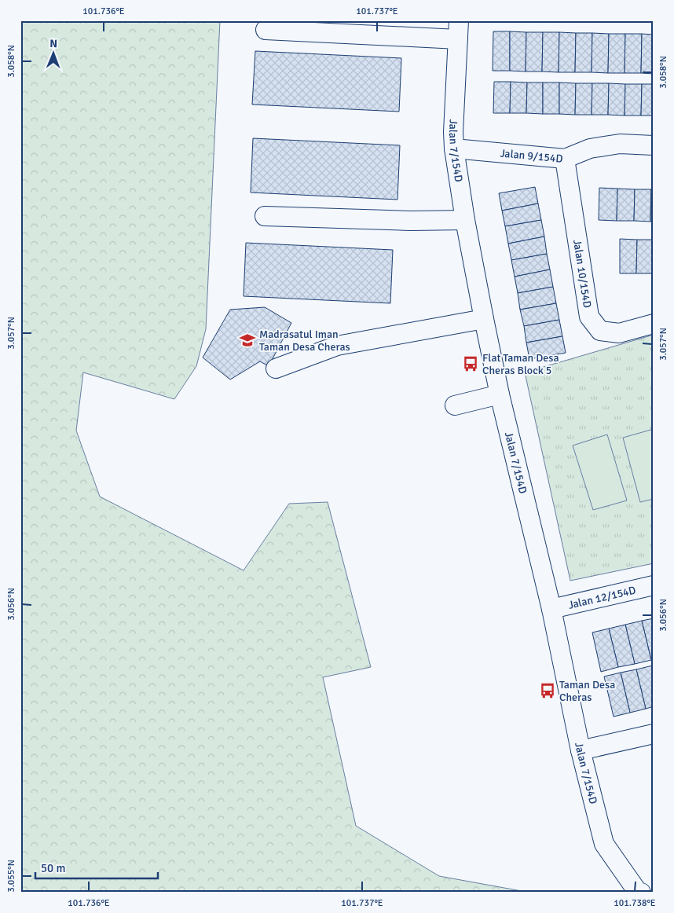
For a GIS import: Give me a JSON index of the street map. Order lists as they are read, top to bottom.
{
  "streets": {
    "street": [
      "Jalan 7/154D",
      "Jalan 9/154D",
      "Jalan 10/154D",
      "Jalan 12/154D"
    ]
  },
  "crossings": [
    ["Jalan 7/154D", "Jalan 9/154D"],
    ["Jalan 7/154D", "Jalan 12/154D"],
    ["Jalan 9/154D", "Jalan 10/154D"]
  ],
  "places": {
    "school or university": ["Madrasatul Iman Taman Desa Cheras"],
    "bus stop": ["Flat Taman Desa Cheras Block 5", "Taman Desa Cheras"]
  },
  "scale_bar": "50 m",
  "north": "top",
  "coordinates": [
    "101.736°E",
    "101.737°E",
    "3.058°N",
    "3.057°N",
    "3.056°N",
    "3.055°N",
    "101.738°E"
  ]
}
